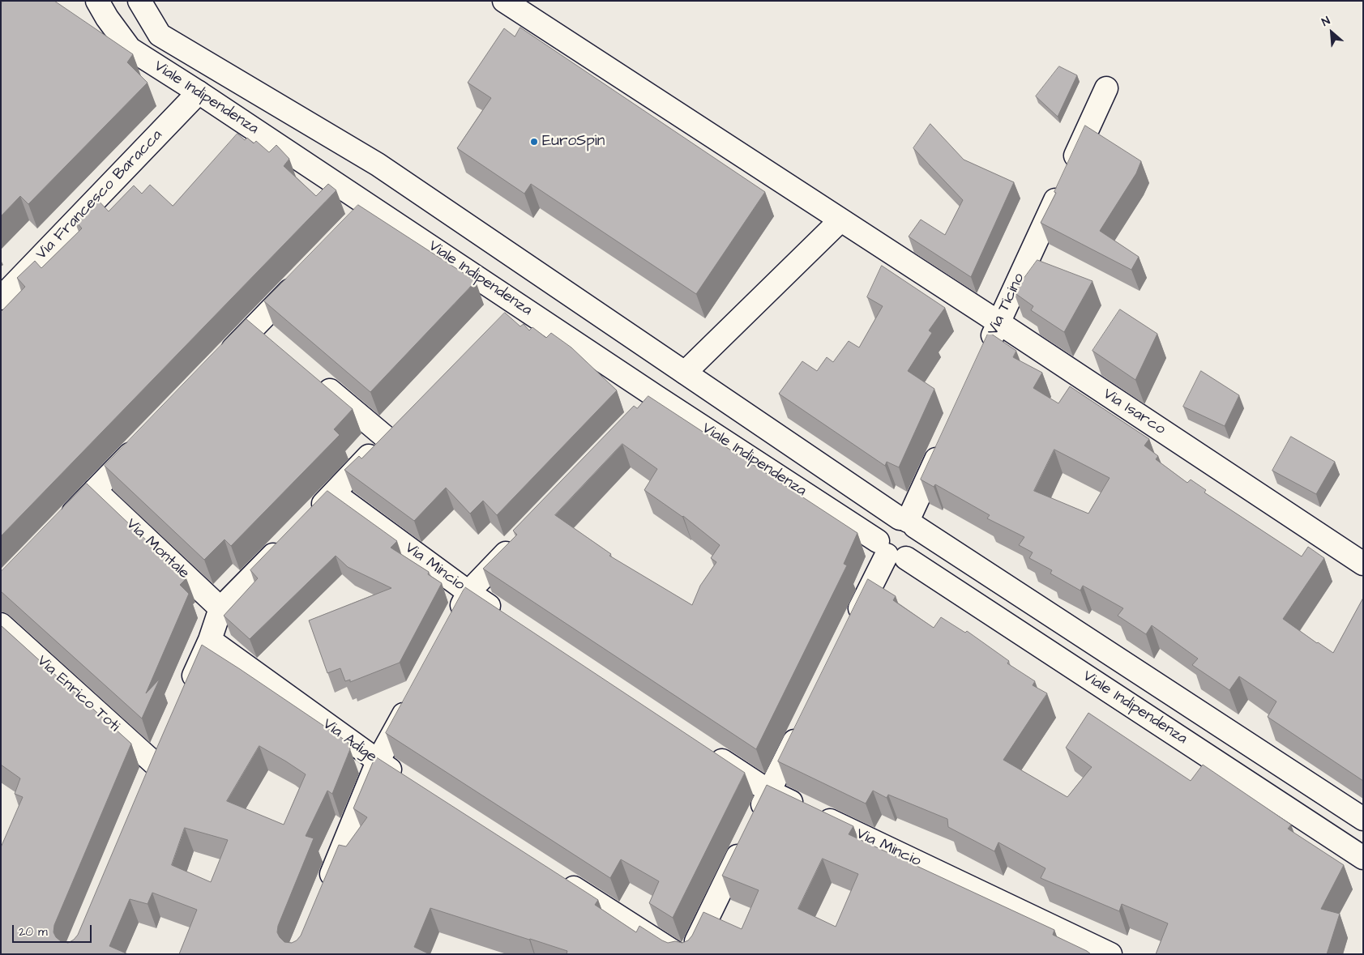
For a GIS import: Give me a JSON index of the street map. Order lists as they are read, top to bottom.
{
  "streets": {
    "street": [
      "Viale Indipendenza",
      "Via Francesco Baracca",
      "Via Ticino",
      "Via Isarco",
      "Via Montale",
      "Via Mincio",
      "Via Enrico Toti",
      "Via Adige"
    ]
  },
  "crossings": [
    ["Viale Indipendenza", "Via Francesco Baracca"],
    ["Via Ticino", "Via Isarco"]
  ],
  "places": ["EuroSpin"],
  "scale_bar": "20 m",
  "north": "top left"
}
